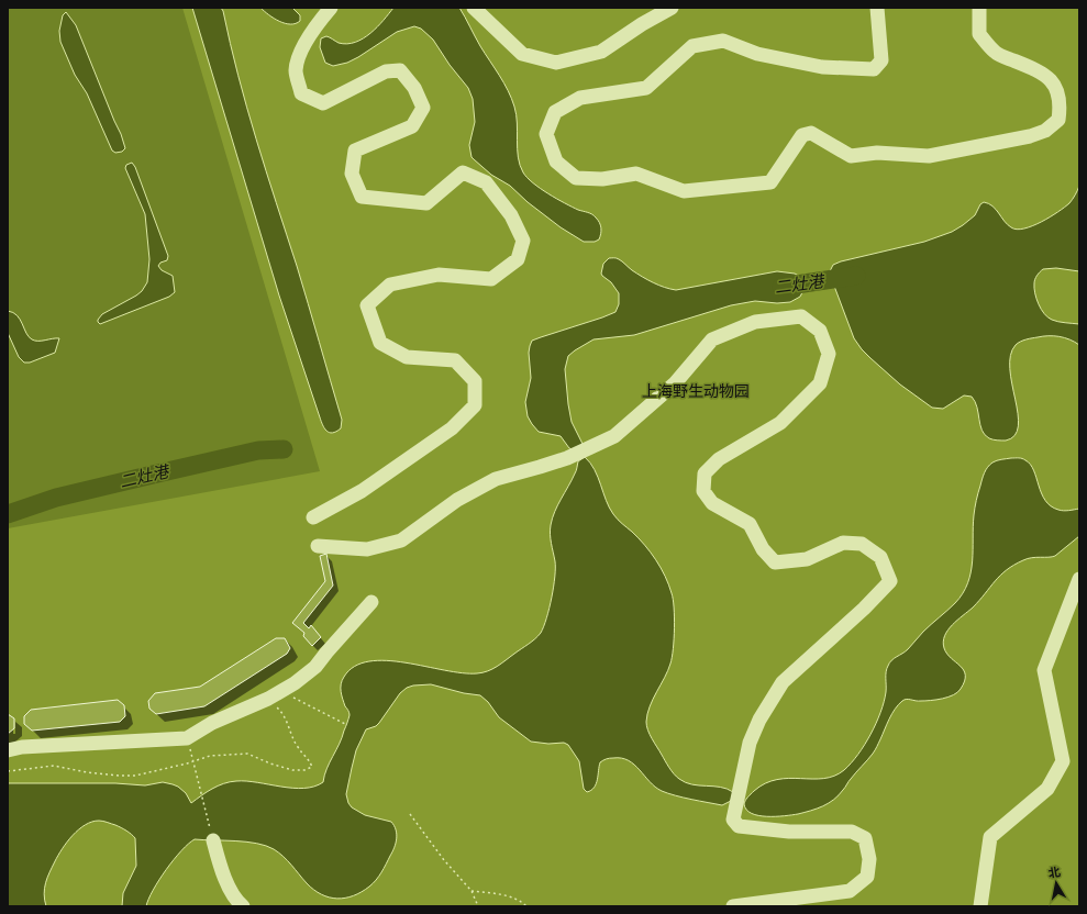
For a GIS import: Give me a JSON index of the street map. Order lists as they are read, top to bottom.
{
  "water": ["二灶港"],
  "parks": ["上海野生动物园"],
  "north": "top"
}
